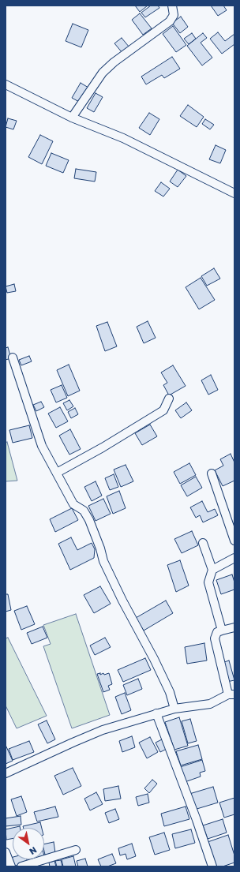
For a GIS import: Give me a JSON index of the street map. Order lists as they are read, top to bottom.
{
  "north": "bottom right"
}
